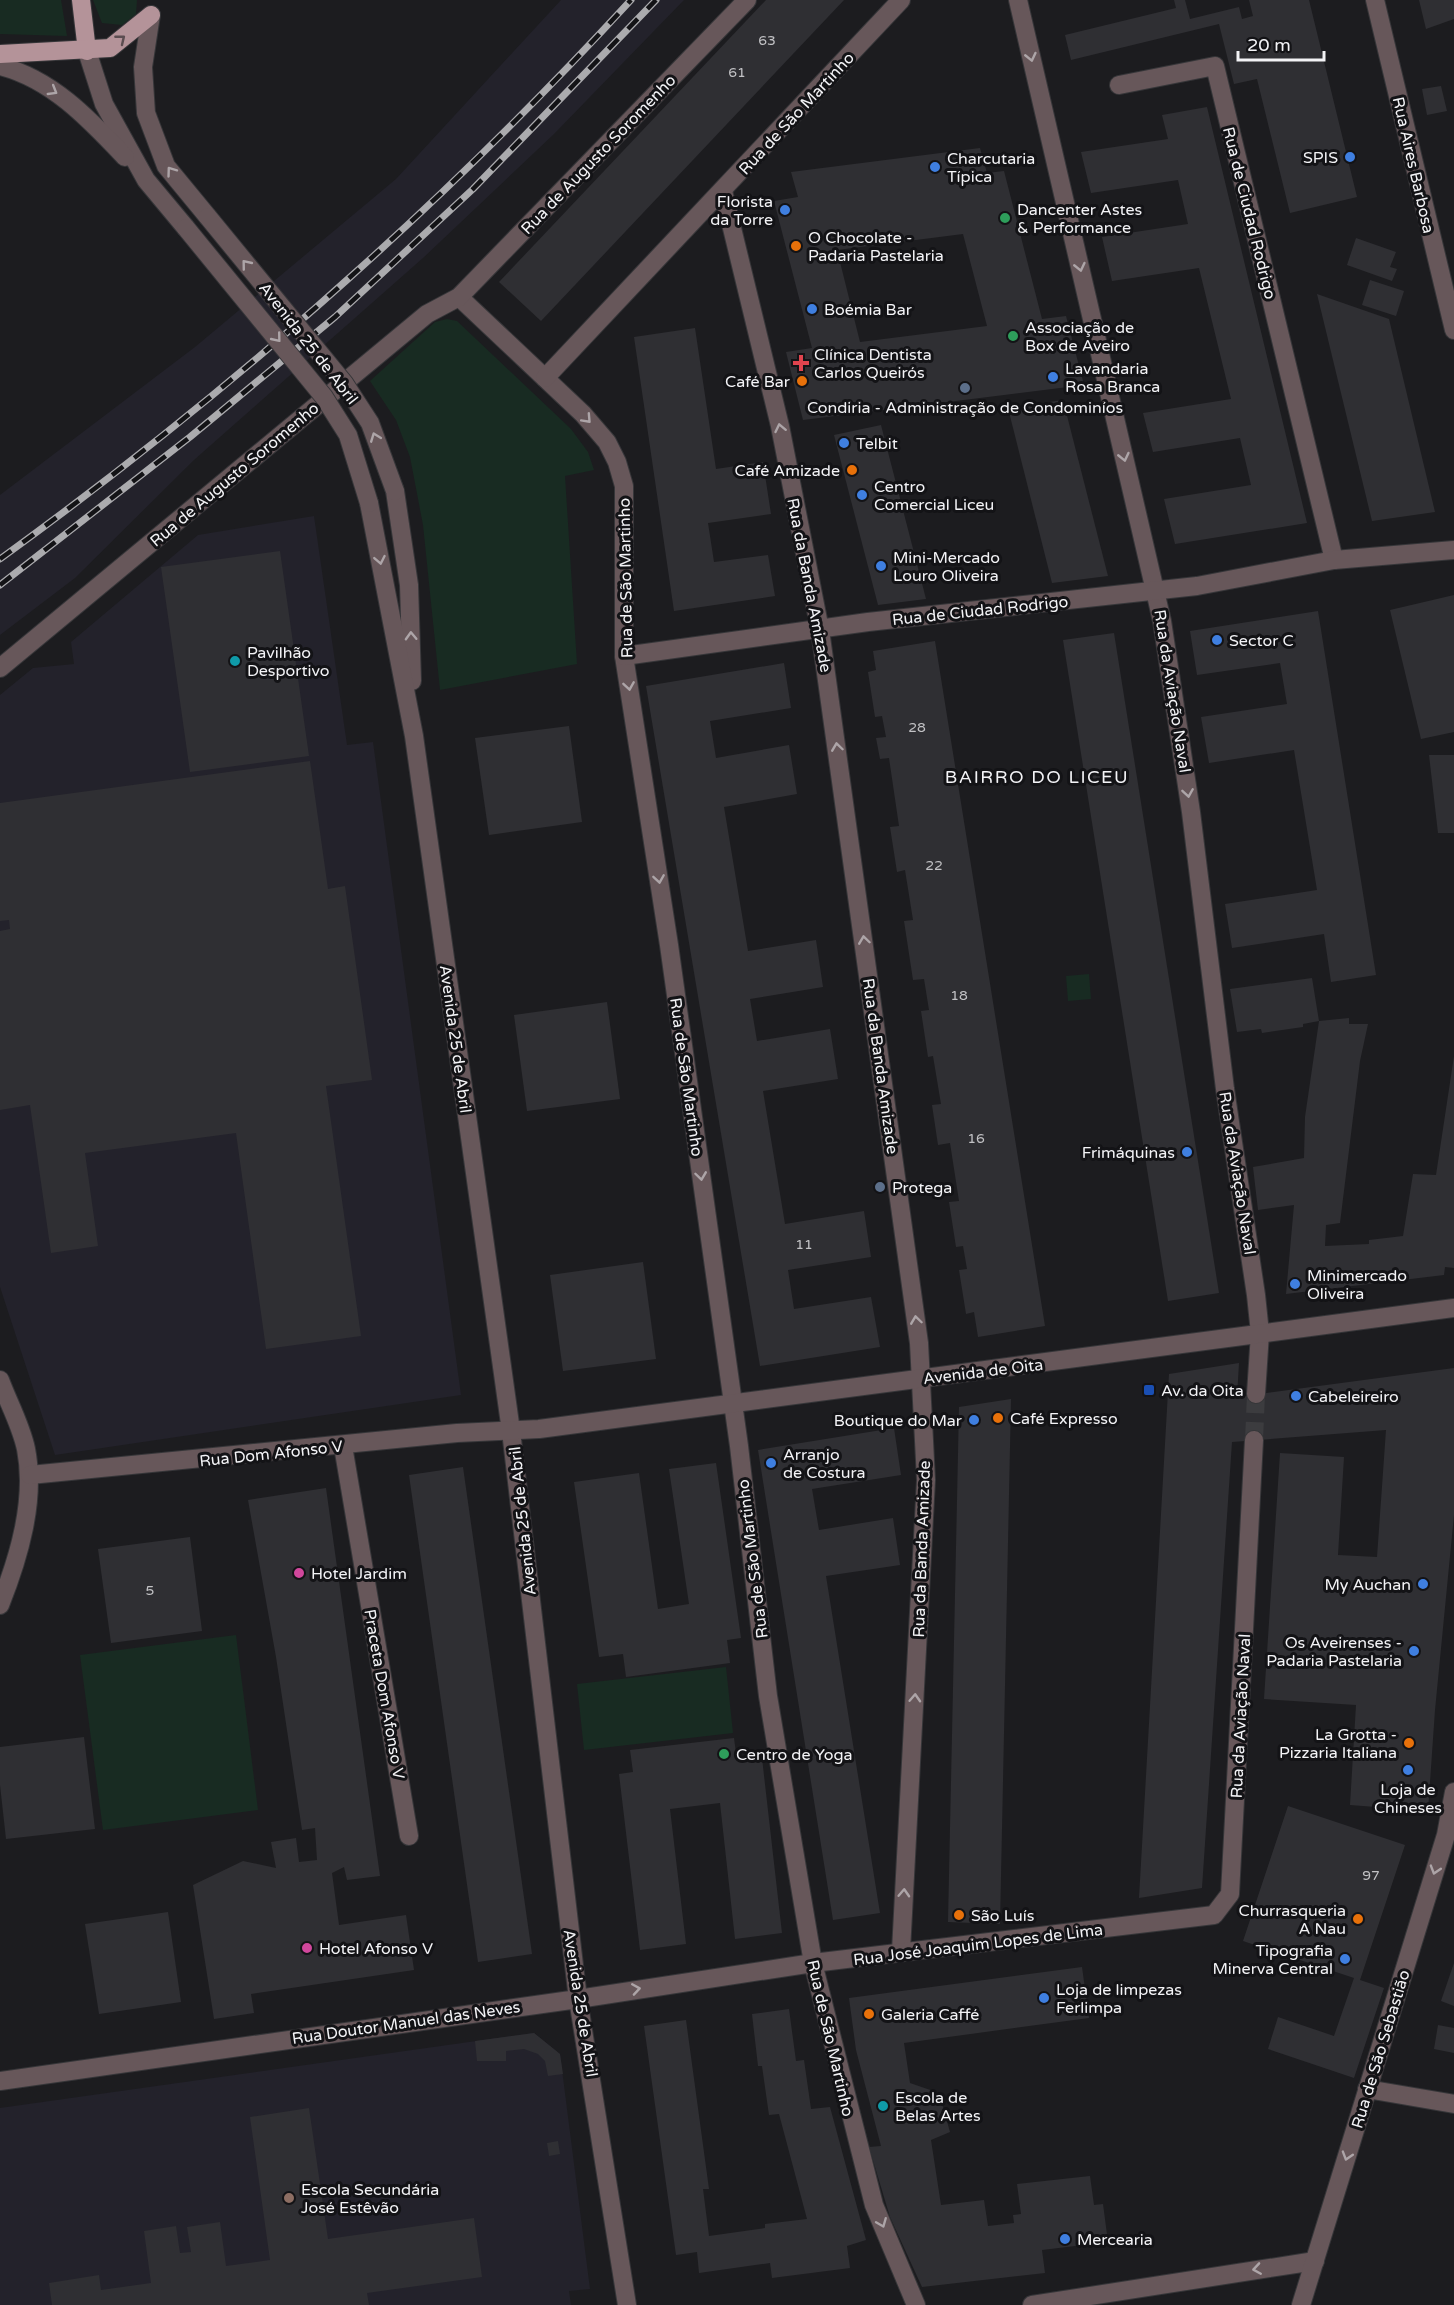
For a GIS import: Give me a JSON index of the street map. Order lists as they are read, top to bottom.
{
  "streets": {
    "street": [
      "Rua de São Martinho",
      "Rua de Augusto Soromenho",
      "Rua Aires Barbosa",
      "Rua de Ciudad Rodrigo",
      "Avenida 25 de Abril",
      "Rua da Banda Amizade",
      "Rua da Aviação Naval",
      "Avenida de Oita",
      "Rua Dom Afonso V",
      "Praceta Dom Afonso V",
      "Rua José Joaquim Lopes de Lima",
      "Rua Doutor Manuel das Neves",
      "Rua de São Sebastião"
    ]
  },
  "crossings": [
    ["Rua de São Martinho", "Rua de Ciudad Rodrigo"],
    ["Rua de São Martinho", "Rua da Banda Amizade"],
    ["Rua de São Martinho", "Avenida de Oita"],
    ["Rua de São Martinho", "Rua José Joaquim Lopes de Lima"],
    ["Rua de São Martinho", "Rua Doutor Manuel das Neves"],
    ["Rua de Ciudad Rodrigo", "Rua da Banda Amizade"],
    ["Rua de Ciudad Rodrigo", "Rua da Aviação Naval"],
    ["Avenida 25 de Abril", "Avenida de Oita"],
    ["Avenida 25 de Abril", "Rua Dom Afonso V"],
    ["Avenida 25 de Abril", "Rua Doutor Manuel das Neves"],
    ["Rua da Banda Amizade", "Avenida de Oita"],
    ["Rua da Banda Amizade", "Rua José Joaquim Lopes de Lima"],
    ["Rua da Aviação Naval", "Avenida de Oita"],
    ["Rua da Aviação Naval", "Rua José Joaquim Lopes de Lima"],
    ["Avenida de Oita", "Rua Dom Afonso V"],
    ["Rua Dom Afonso V", "Praceta Dom Afonso V"],
    ["Rua José Joaquim Lopes de Lima", "Rua Doutor Manuel das Neves"]
  ],
  "one_way": [
    "Rua de São Martinho",
    "Rua da Banda Amizade",
    "Rua da Aviação Naval",
    "Rua de São Sebastião"
  ],
  "districts": ["BAIRRO DO LICEU"],
  "places": {
    "other": [
      "SPIS",
      "Charcutaria Típica",
      "Florista da Torre",
      "Dancenter Astes & Performance",
      "O Chocolate - Padaria Pastelaria",
      "Boémia Bar",
      "Associação de Box de Aveiro",
      "Lavandaria Rosa Branca",
      "Café Bar",
      "Condiria - Administração de Condominíos",
      "Telbit",
      "Café Amizade",
      "Centro Comercial Liceu",
      "Mini-Mercado Louro Oliveira",
      "Sector C",
      "Pavilhão Desportivo",
      "Frimáquinas",
      "Protega",
      "Minimercado Oliveira",
      "Cabeleireiro",
      "Café Expresso",
      "Boutique do Mar",
      "Arranjo de Costura",
      "Hotel Jardim",
      "My Auchan",
      "Os Aveirenses - Padaria Pastelaria",
      "La Grotta - Pizzaria Italiana",
      "Centro de Yoga",
      "Loja de Chineses",
      "São Luís",
      "Churrasqueria A Nau",
      "Hotel Afonso V",
      "Tipografia Minerva Central",
      "Loja de limpezas Ferlimpa",
      "Galeria Caffé",
      "Escola de Belas Artes",
      "Escola Secundária José Estêvão",
      "Mercearia"
    ],
    "health": ["Clínica Dentista Carlos Queirós"],
    "transit": ["Av. da Oita"]
  },
  "house_numbers": [
    "63",
    "61",
    "28",
    "22",
    "18",
    "16",
    "11",
    "5",
    "97"
  ],
  "scale_bar": "20 m"
}
